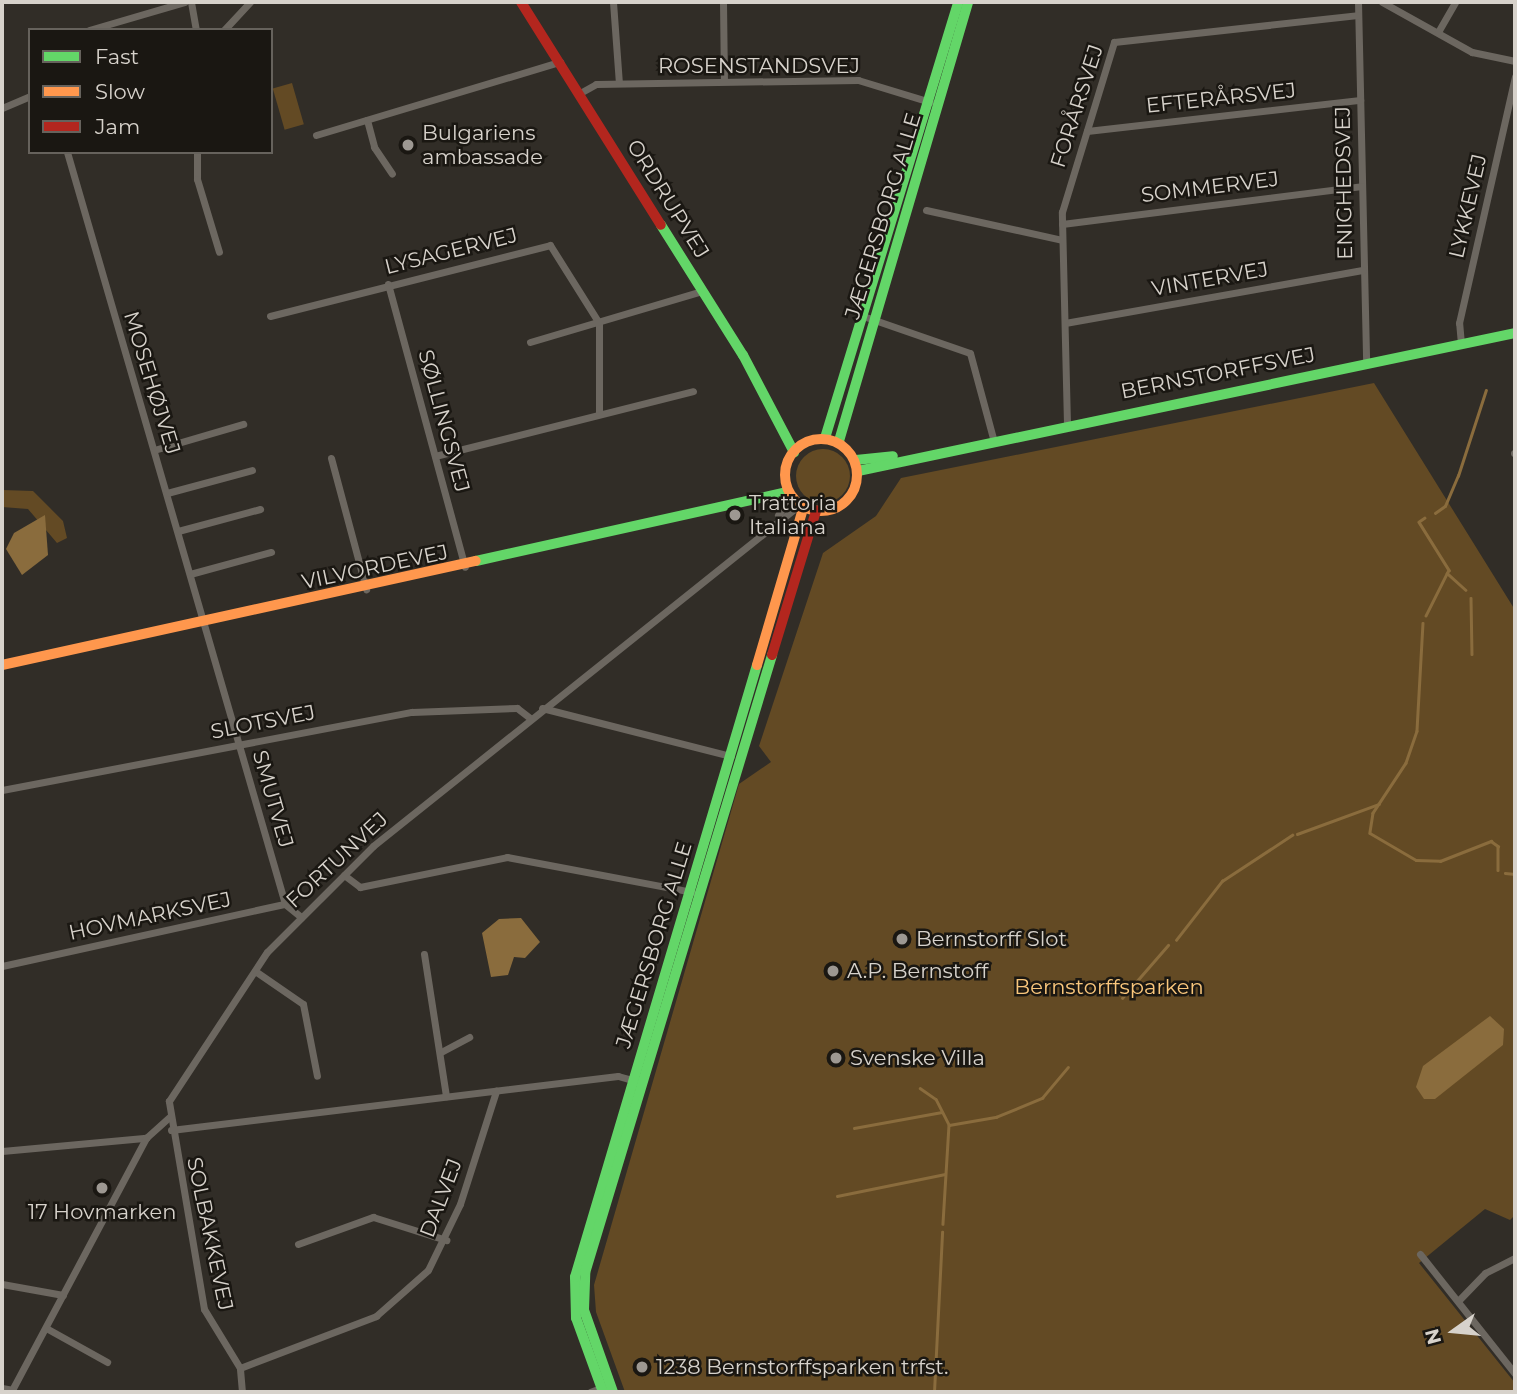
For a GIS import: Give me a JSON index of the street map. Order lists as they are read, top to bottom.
{
  "streets": {
    "street": [
      "ROSENSTANDSVEJ",
      "EFTERÅRSVEJ",
      "FORÅRSVEJ",
      "ENIGHEDSVEJ",
      "SOMMERVEJ",
      "ORDRUPVEJ",
      "LYKKEVEJ",
      "JÆGERSBORG ALLE",
      "LYSAGERVEJ",
      "VINTERVEJ",
      "BERNSTORFFSVEJ",
      "MOSEHØJVEJ",
      "SØLLINGSVEJ",
      "VILVORDEVEJ",
      "SLOTSVEJ",
      "SMUTVEJ",
      "FORTUNVEJ",
      "HOVMARKSVEJ",
      "DALVEJ",
      "SOLBAKKEVEJ"
    ]
  },
  "crossings": [
    ["ROSENSTANDSVEJ", "ORDRUPVEJ"],
    ["ROSENSTANDSVEJ", "JÆGERSBORG ALLE"],
    ["EFTERÅRSVEJ", "FORÅRSVEJ"],
    ["EFTERÅRSVEJ", "ENIGHEDSVEJ"],
    ["FORÅRSVEJ", "ENIGHEDSVEJ"],
    ["FORÅRSVEJ", "SOMMERVEJ"],
    ["FORÅRSVEJ", "VINTERVEJ"],
    ["FORÅRSVEJ", "BERNSTORFFSVEJ"],
    ["ENIGHEDSVEJ", "SOMMERVEJ"],
    ["ENIGHEDSVEJ", "VINTERVEJ"],
    ["ENIGHEDSVEJ", "BERNSTORFFSVEJ"],
    ["ORDRUPVEJ", "JÆGERSBORG ALLE"],
    ["ORDRUPVEJ", "BERNSTORFFSVEJ"],
    ["ORDRUPVEJ", "VILVORDEVEJ"],
    ["ORDRUPVEJ", "FORTUNVEJ"],
    ["LYKKEVEJ", "BERNSTORFFSVEJ"],
    ["JÆGERSBORG ALLE", "BERNSTORFFSVEJ"],
    ["JÆGERSBORG ALLE", "VILVORDEVEJ"],
    ["JÆGERSBORG ALLE", "FORTUNVEJ"],
    ["LYSAGERVEJ", "SØLLINGSVEJ"],
    ["BERNSTORFFSVEJ", "VILVORDEVEJ"],
    ["BERNSTORFFSVEJ", "FORTUNVEJ"],
    ["MOSEHØJVEJ", "VILVORDEVEJ"],
    ["MOSEHØJVEJ", "SMUTVEJ"],
    ["SØLLINGSVEJ", "VILVORDEVEJ"],
    ["VILVORDEVEJ", "SMUTVEJ"],
    ["VILVORDEVEJ", "FORTUNVEJ"],
    ["SLOTSVEJ", "SMUTVEJ"],
    ["SLOTSVEJ", "FORTUNVEJ"],
    ["SMUTVEJ", "HOVMARKSVEJ"],
    ["FORTUNVEJ", "SOLBAKKEVEJ"],
    ["DALVEJ", "SOLBAKKEVEJ"]
  ],
  "parks": ["Bernstorffsparken"],
  "places": [
    "Bulgariens ambassade",
    "Trattoria Italiana",
    "Bernstorff Slot",
    "A.P. Bernstoff",
    "Svenske Villa",
    "17 Hovmarken",
    "1238 Bernstorffsparken trfst."
  ],
  "legend": ["Fast", "Slow", "Jam"],
  "north": "left"
}
